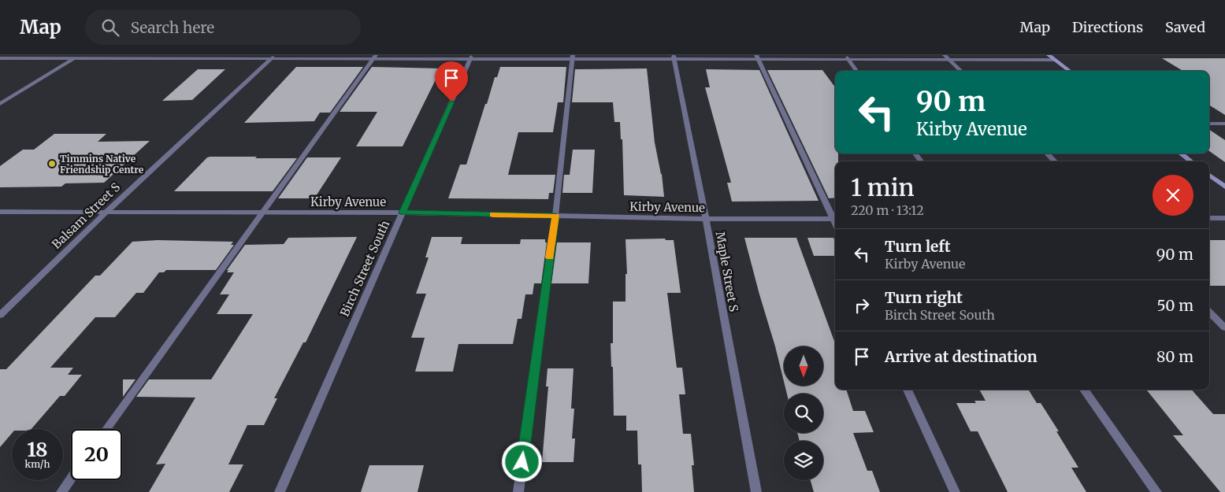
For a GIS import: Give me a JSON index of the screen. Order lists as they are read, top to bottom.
{
  "streets": {
    "street": [
      "Kirby Avenue",
      "Balsam Street S",
      "Birch Street South",
      "Maple Street S"
    ]
  },
  "crossings": [
    ["Kirby Avenue", "Balsam Street S"],
    ["Kirby Avenue", "Birch Street South"],
    ["Kirby Avenue", "Maple Street S"]
  ],
  "places": ["Timmins Native Friendship Centre"],
  "north": "bottom",
  "page": {
    "header": "Map",
    "search": "Search here",
    "nav": ["Map", "Directions", "Saved"],
    "turn": ["90 m", "Kirby Avenue"],
    "heading": ["1 min", "220 m · 13:12"],
    "list": [
      {
        "name": "Turn left",
        "note": "Kirby Avenue",
        "value": "90 m"
      },
      {
        "name": "Turn right",
        "note": "Birch Street South",
        "value": "50 m"
      },
      {
        "name": "Arrive at destination",
        "value": "80 m"
      }
    ],
    "speed": "18 km/h",
    "limit": "20"
  }
}
